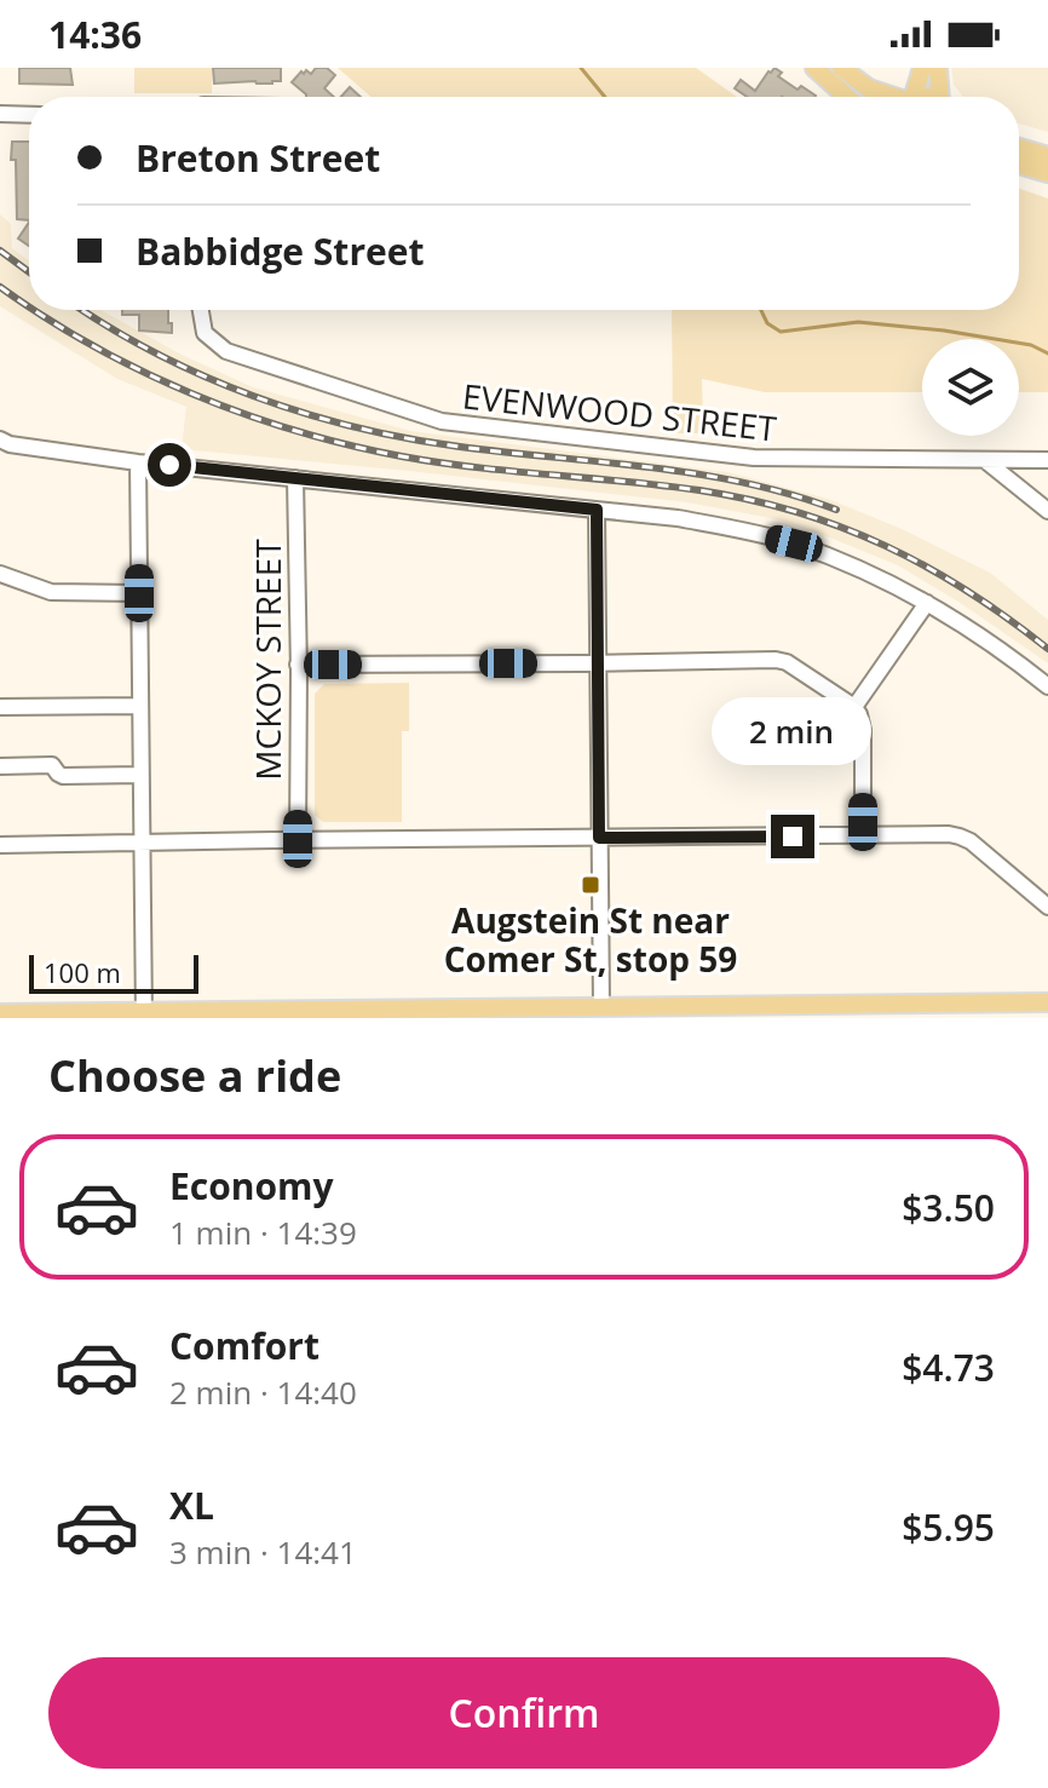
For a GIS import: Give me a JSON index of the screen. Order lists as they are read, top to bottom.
{
  "streets": {
    "street": ["EVENWOOD STREET", "MCKOY STREET"]
  },
  "places": {
    "transit": ["Augstein St near Comer St, stop 59"]
  },
  "scale_bar": "100 m",
  "page": {
    "status": "14:36",
    "banner": ["Breton Street", "Babbidge Street"],
    "bubble": "2 min",
    "scale": "100 m",
    "heading": "Choose a ride",
    "list": [
      {
        "name": "Economy",
        "note": "1 min · 14:39",
        "value": "$3.50"
      },
      {
        "name": "Comfort",
        "note": "2 min · 14:40",
        "value": "$4.73"
      },
      {
        "name": "XL",
        "note": "3 min · 14:41",
        "value": "$5.95"
      }
    ],
    "buttons": "Confirm"
  }
}
